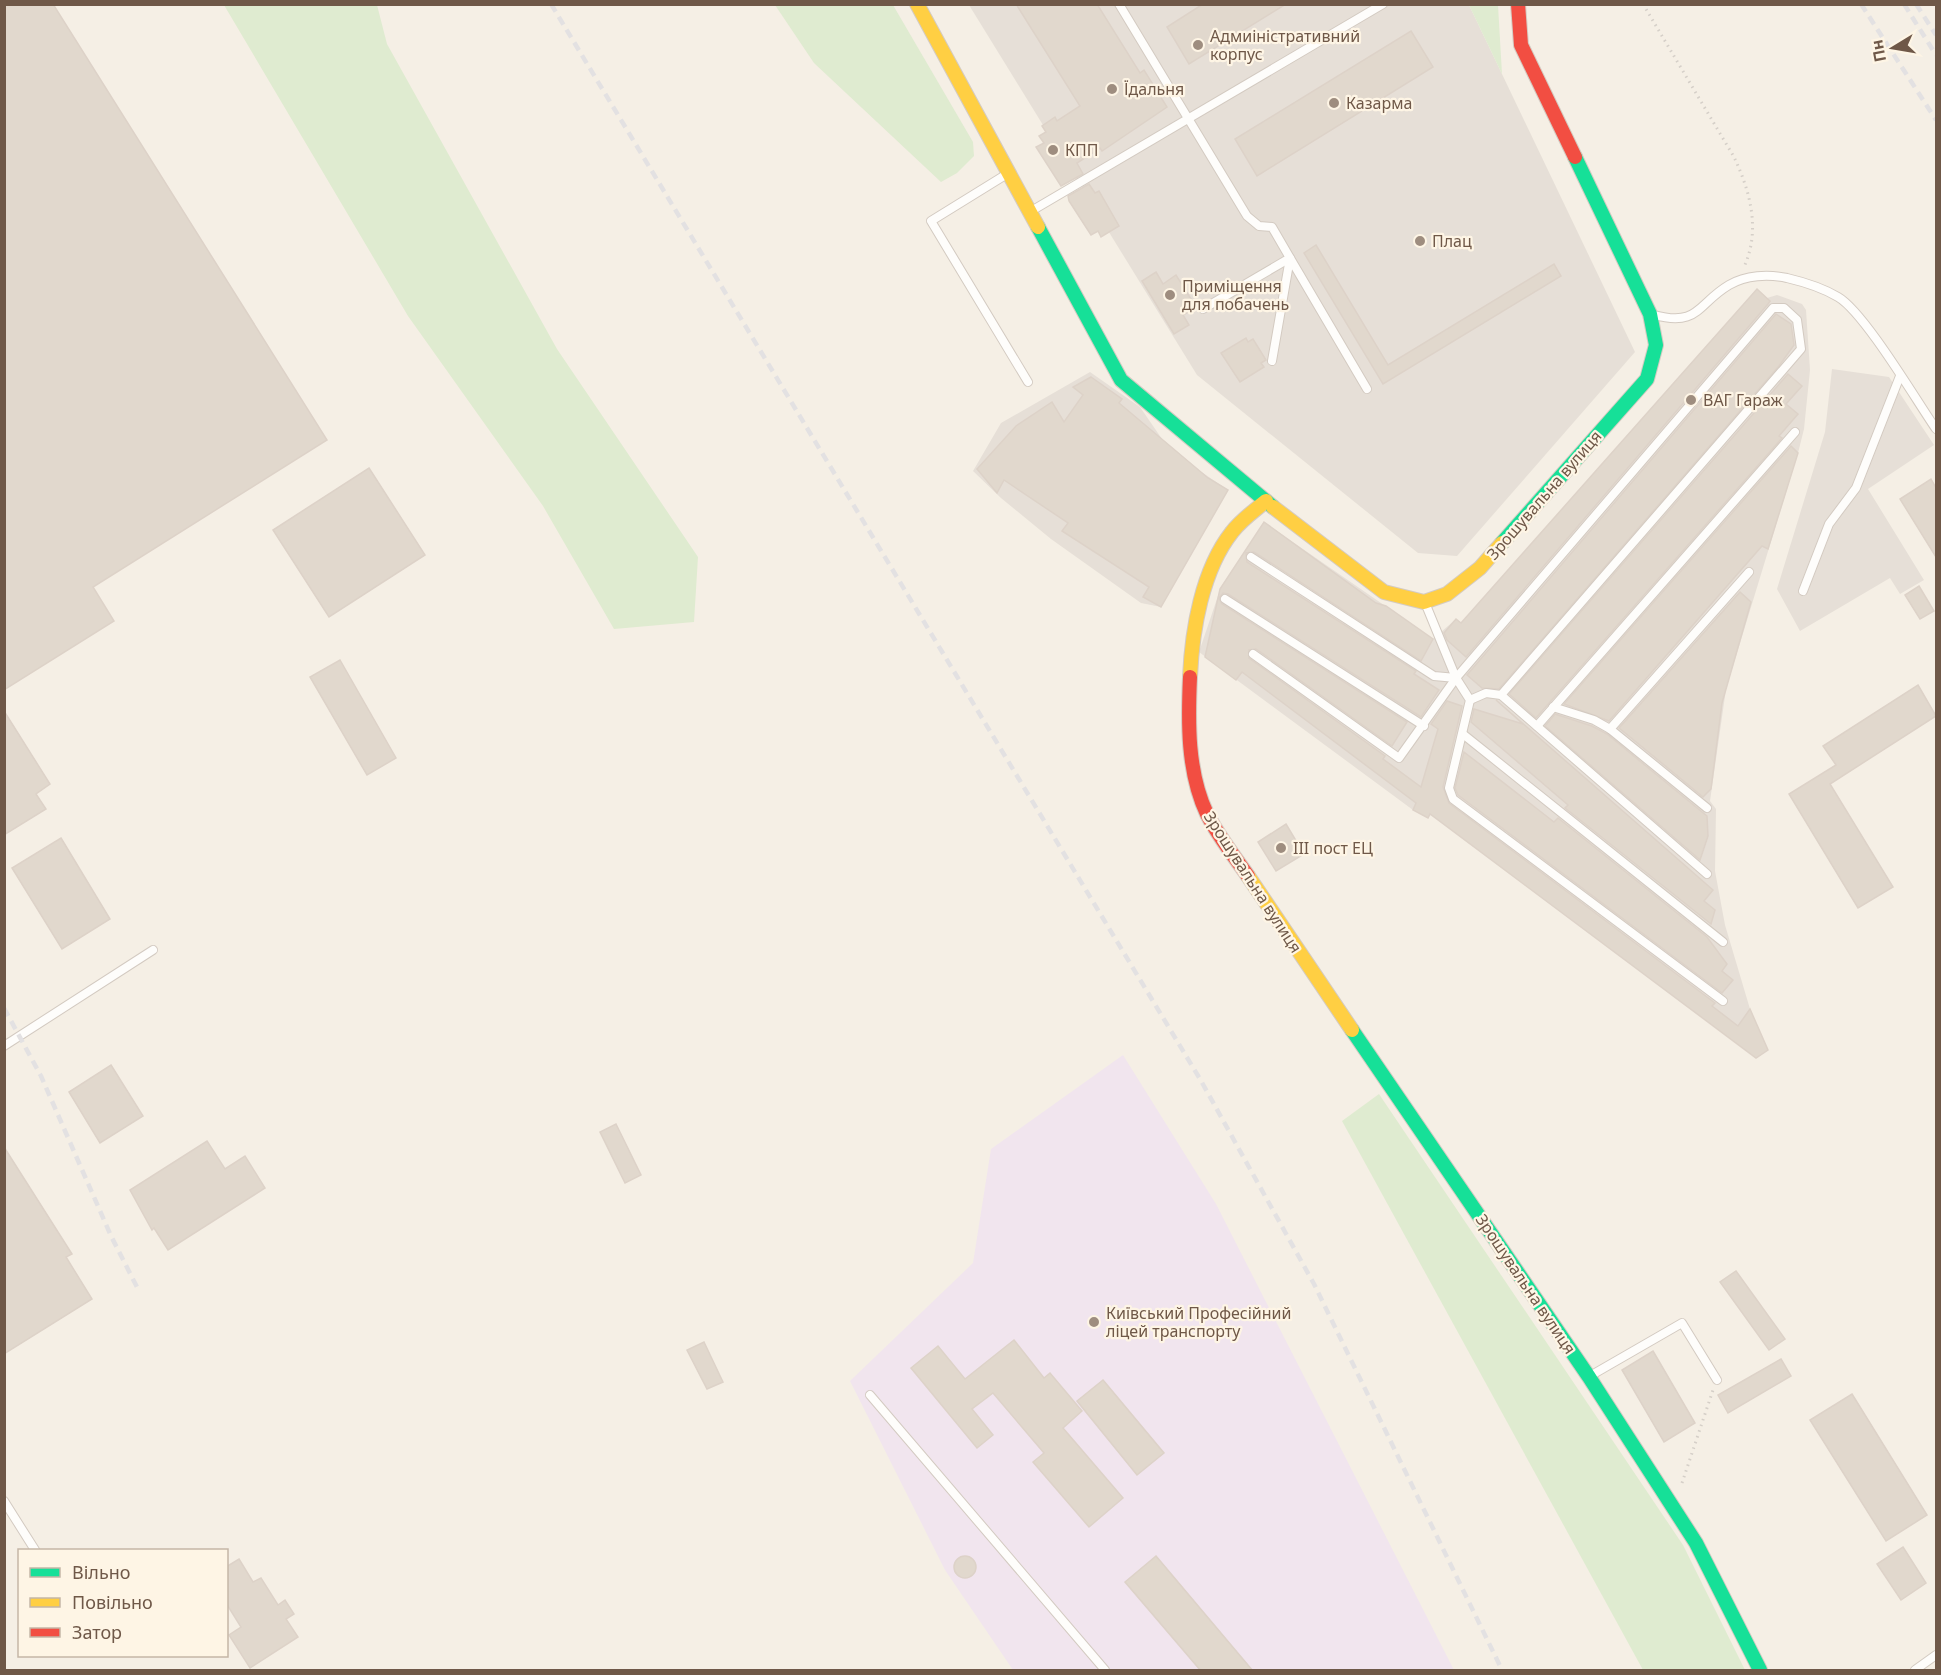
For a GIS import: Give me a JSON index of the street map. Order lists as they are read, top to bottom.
{
  "streets": {
    "street": ["Зрошувальна вулиця"]
  },
  "places": [
    "Адмиіністративний корпус",
    "Їдальня",
    "Казарма",
    "КПП",
    "Плац",
    "Приміщення для побачень",
    "ВАГ Гараж",
    "III пост ЕЦ",
    "Київський Професійний ліцей транспорту"
  ],
  "legend": ["Вільно", "Повільно", "Затор"],
  "north": "left"
}
